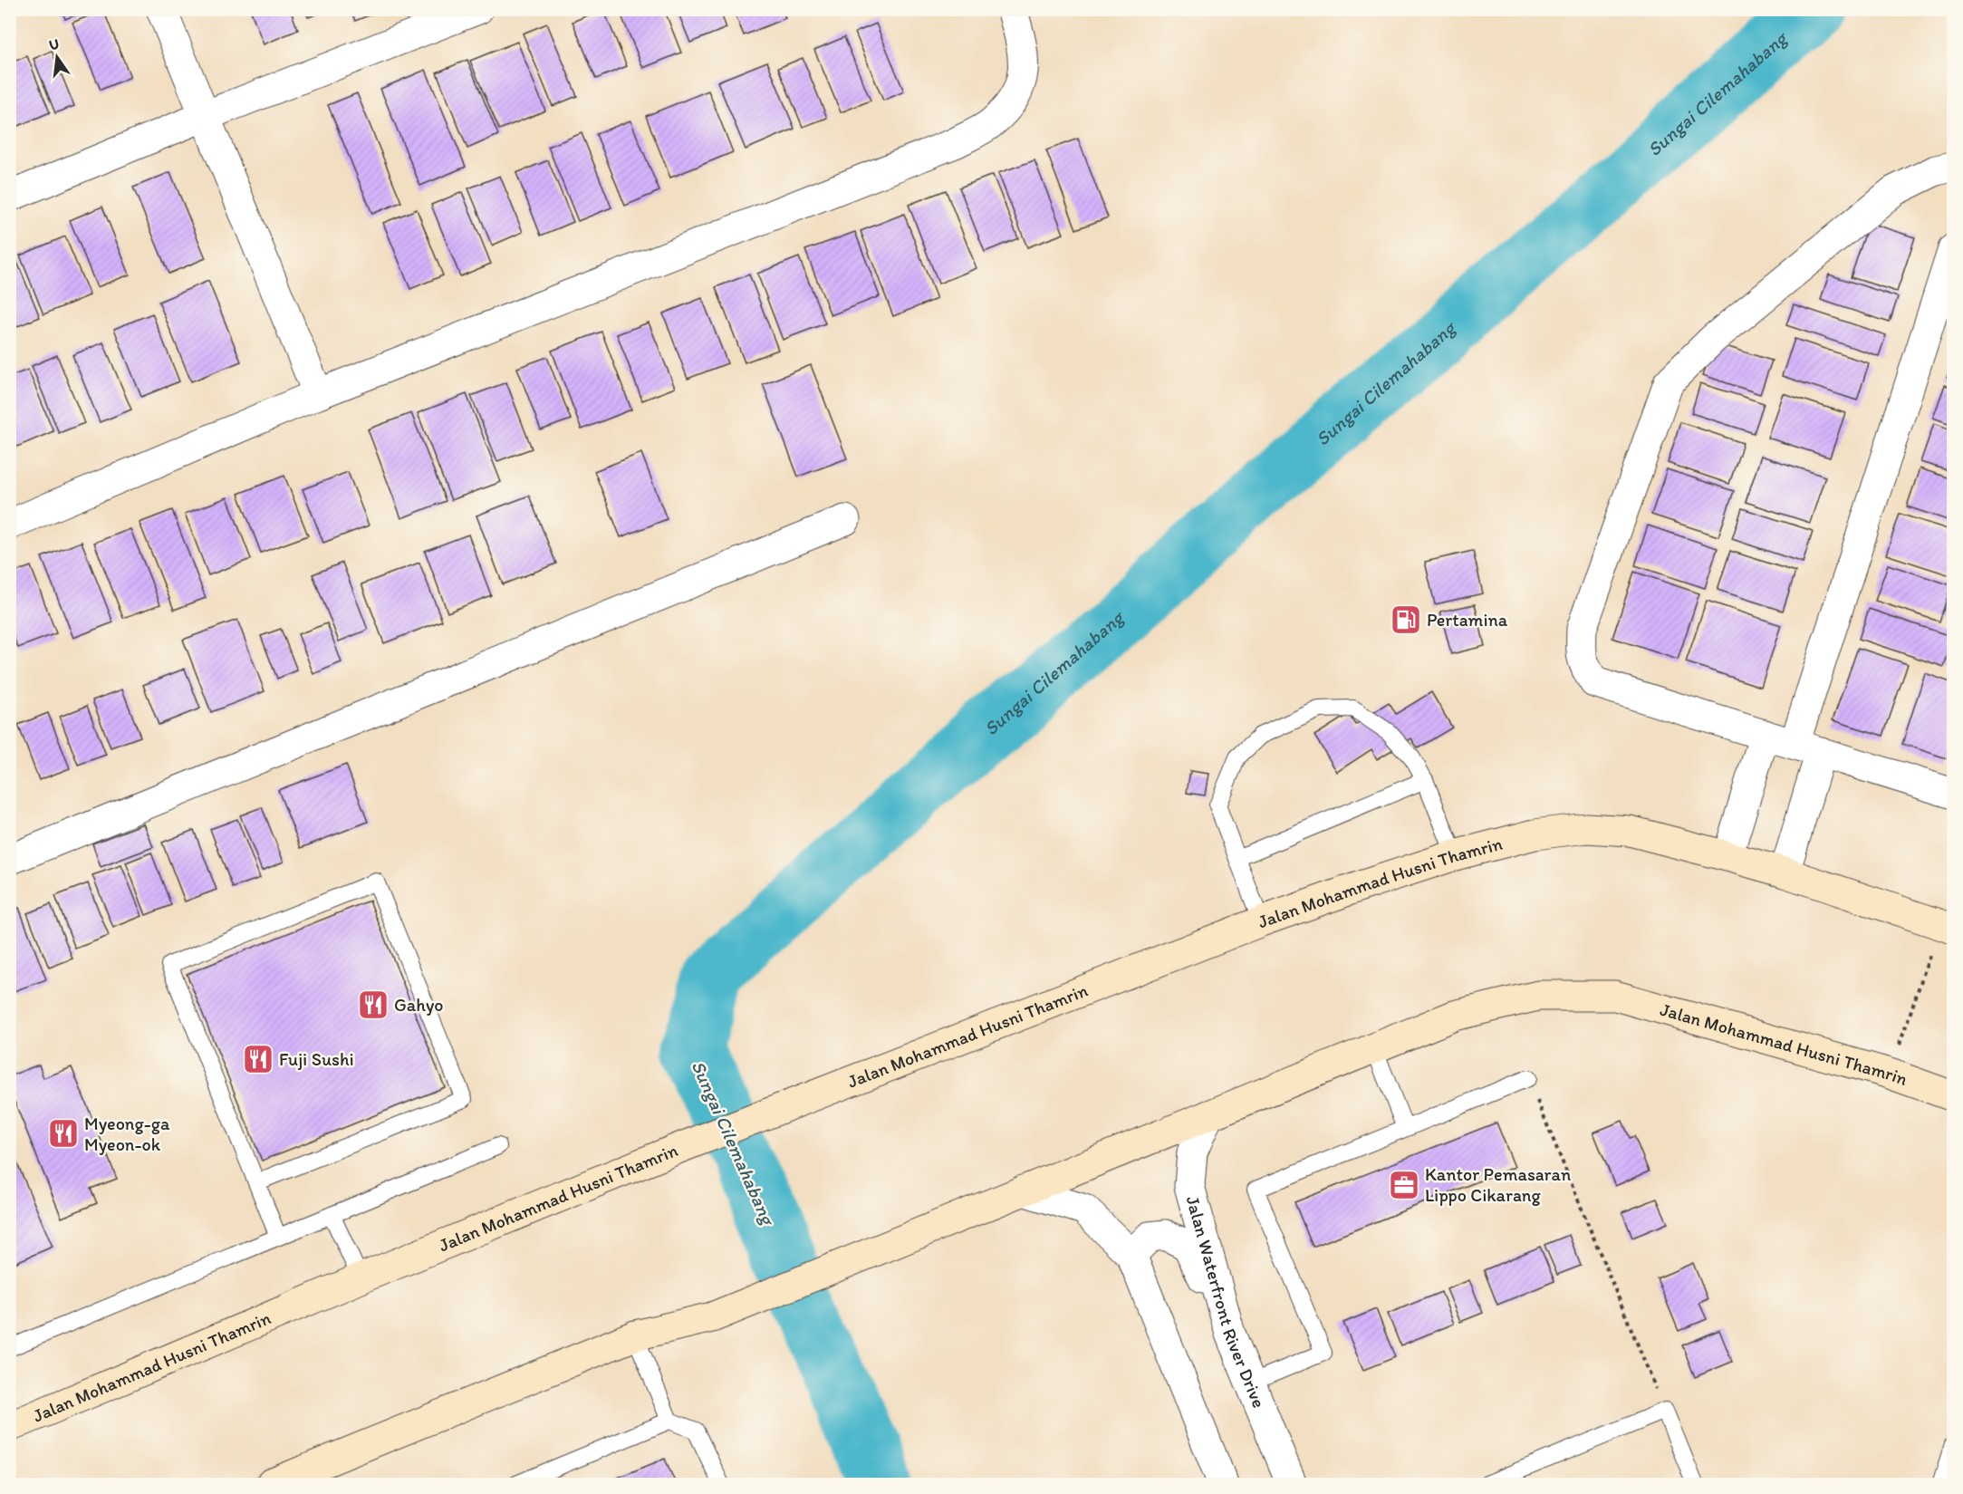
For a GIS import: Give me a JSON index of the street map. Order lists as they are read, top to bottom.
{
  "streets": {
    "street": ["Jalan Mohammad Husni Thamrin", "Jalan Waterfront River Drive"]
  },
  "crossings": [
    ["Jalan Mohammad Husni Thamrin", "Jalan Waterfront River Drive"]
  ],
  "water": ["Sungai Cilemahabang"],
  "places": {
    "fuel station": ["Pertamina"],
    "restaurant": ["Gahyo", "Fuji Sushi", "Myeong-ga Myeon-ok"],
    "office": ["Kantor Pemasaran Lippo Cikarang"]
  },
  "north": "top"
}
